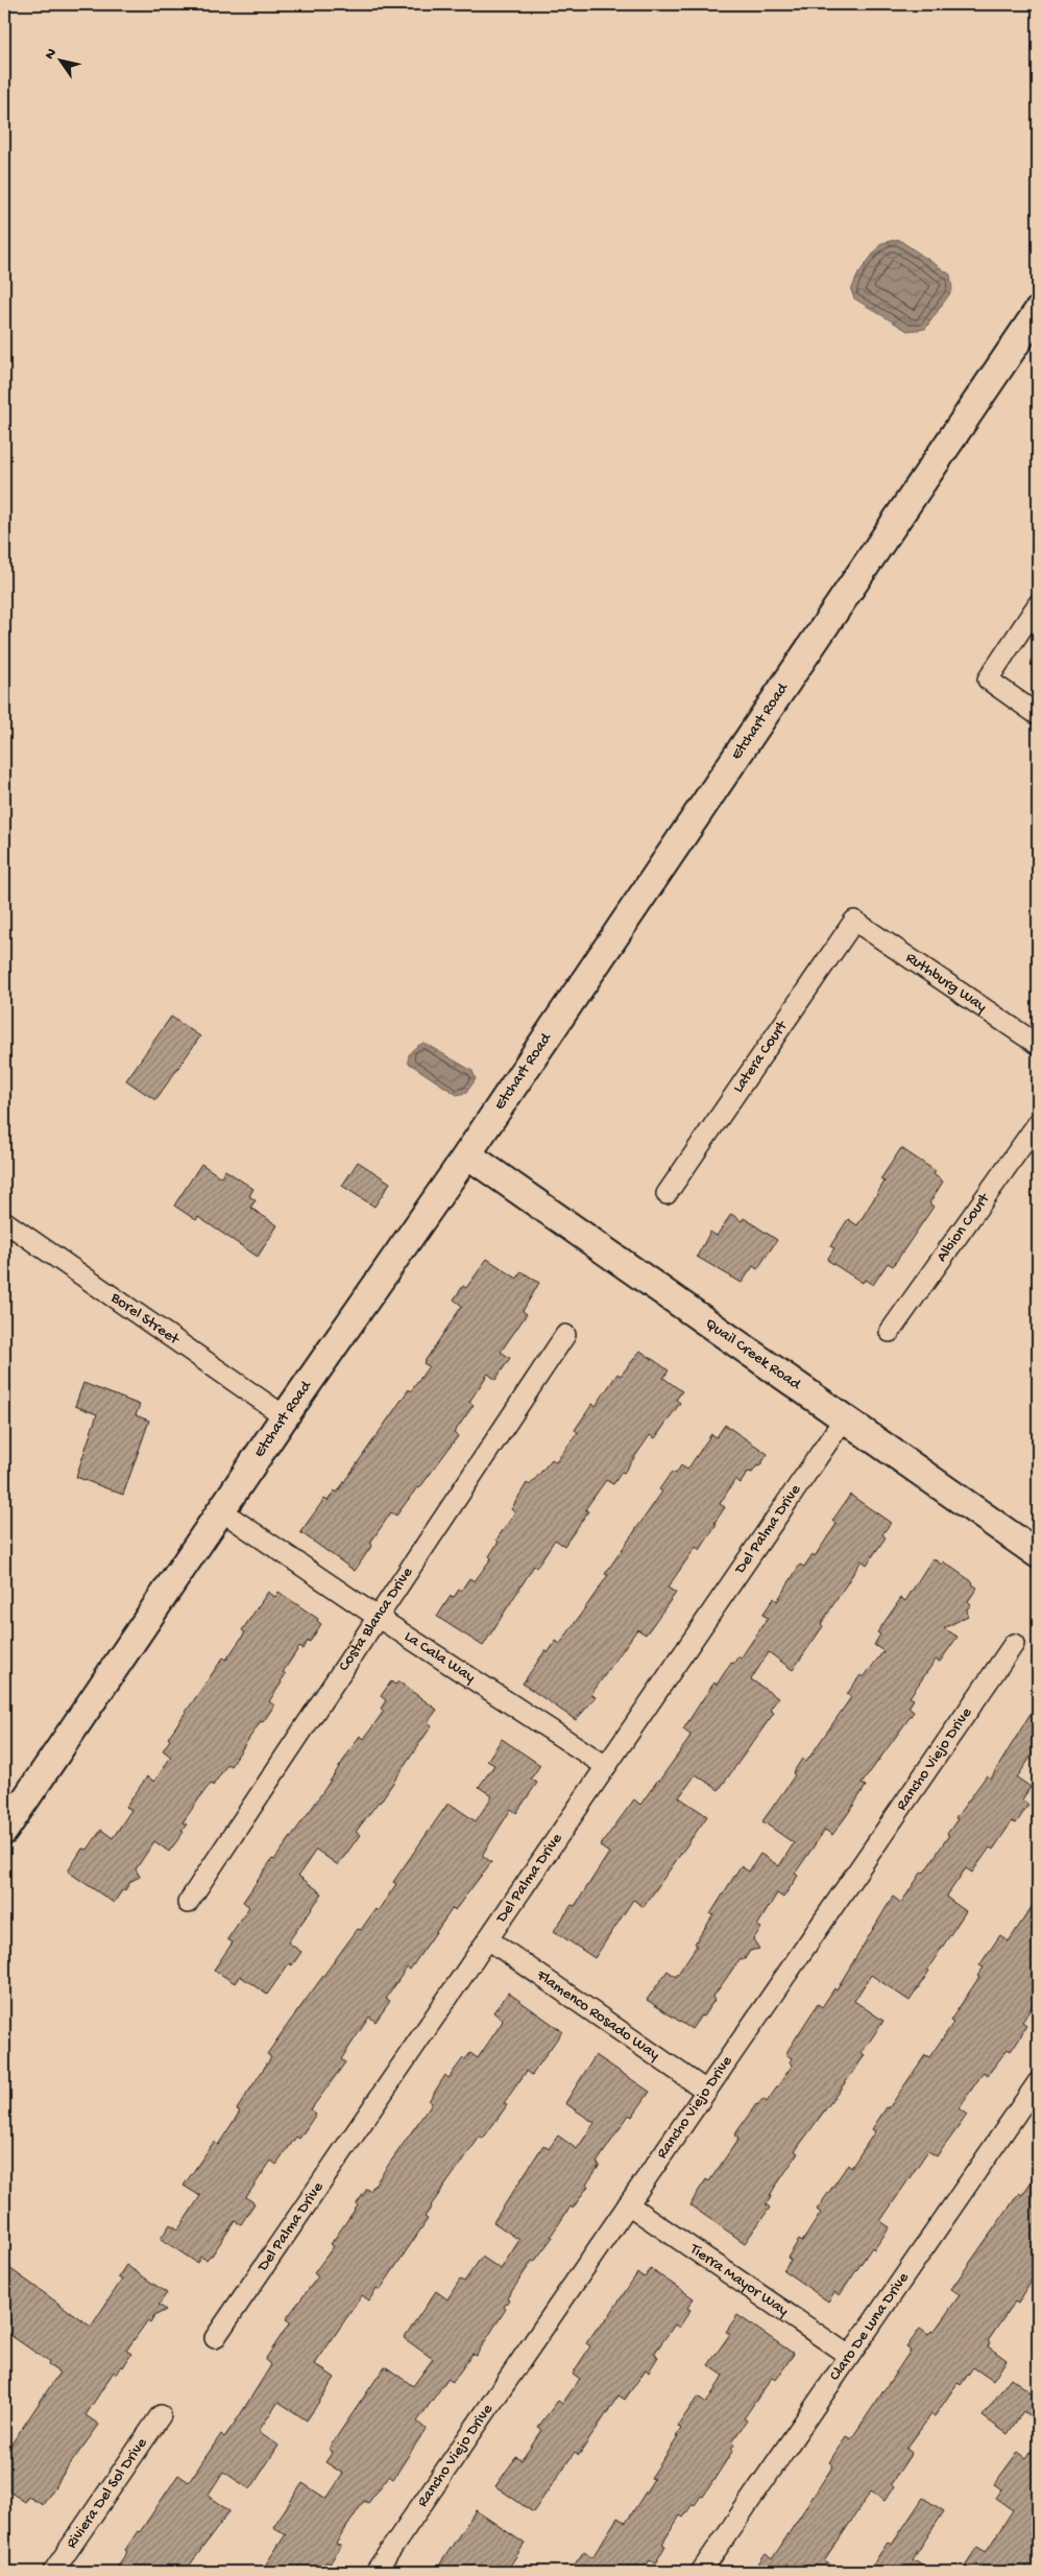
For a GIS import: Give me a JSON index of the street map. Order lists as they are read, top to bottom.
{
  "streets": {
    "street": [
      "Etchart Road",
      "Ruthburg Way",
      "Latera Court",
      "Albion Court",
      "Borel Street",
      "Quail Creek Road",
      "Del Palma Drive",
      "Costa Blanca Drive",
      "La Cala Way",
      "Rancho Viejo Drive",
      "Flamenco Rosado Way",
      "Tierra Mayor Way",
      "Claro De Luna Drive",
      "Riviera Del Sol Drive"
    ]
  },
  "crossings": [
    ["Etchart Road", "Borel Street"],
    ["Etchart Road", "Quail Creek Road"],
    ["Etchart Road", "La Cala Way"],
    ["Ruthburg Way", "Latera Court"],
    ["Quail Creek Road", "Del Palma Drive"],
    ["Del Palma Drive", "La Cala Way"],
    ["Del Palma Drive", "Flamenco Rosado Way"],
    ["Costa Blanca Drive", "La Cala Way"],
    ["Rancho Viejo Drive", "Flamenco Rosado Way"],
    ["Rancho Viejo Drive", "Tierra Mayor Way"],
    ["Tierra Mayor Way", "Claro De Luna Drive"]
  ],
  "north": "top left"
}
